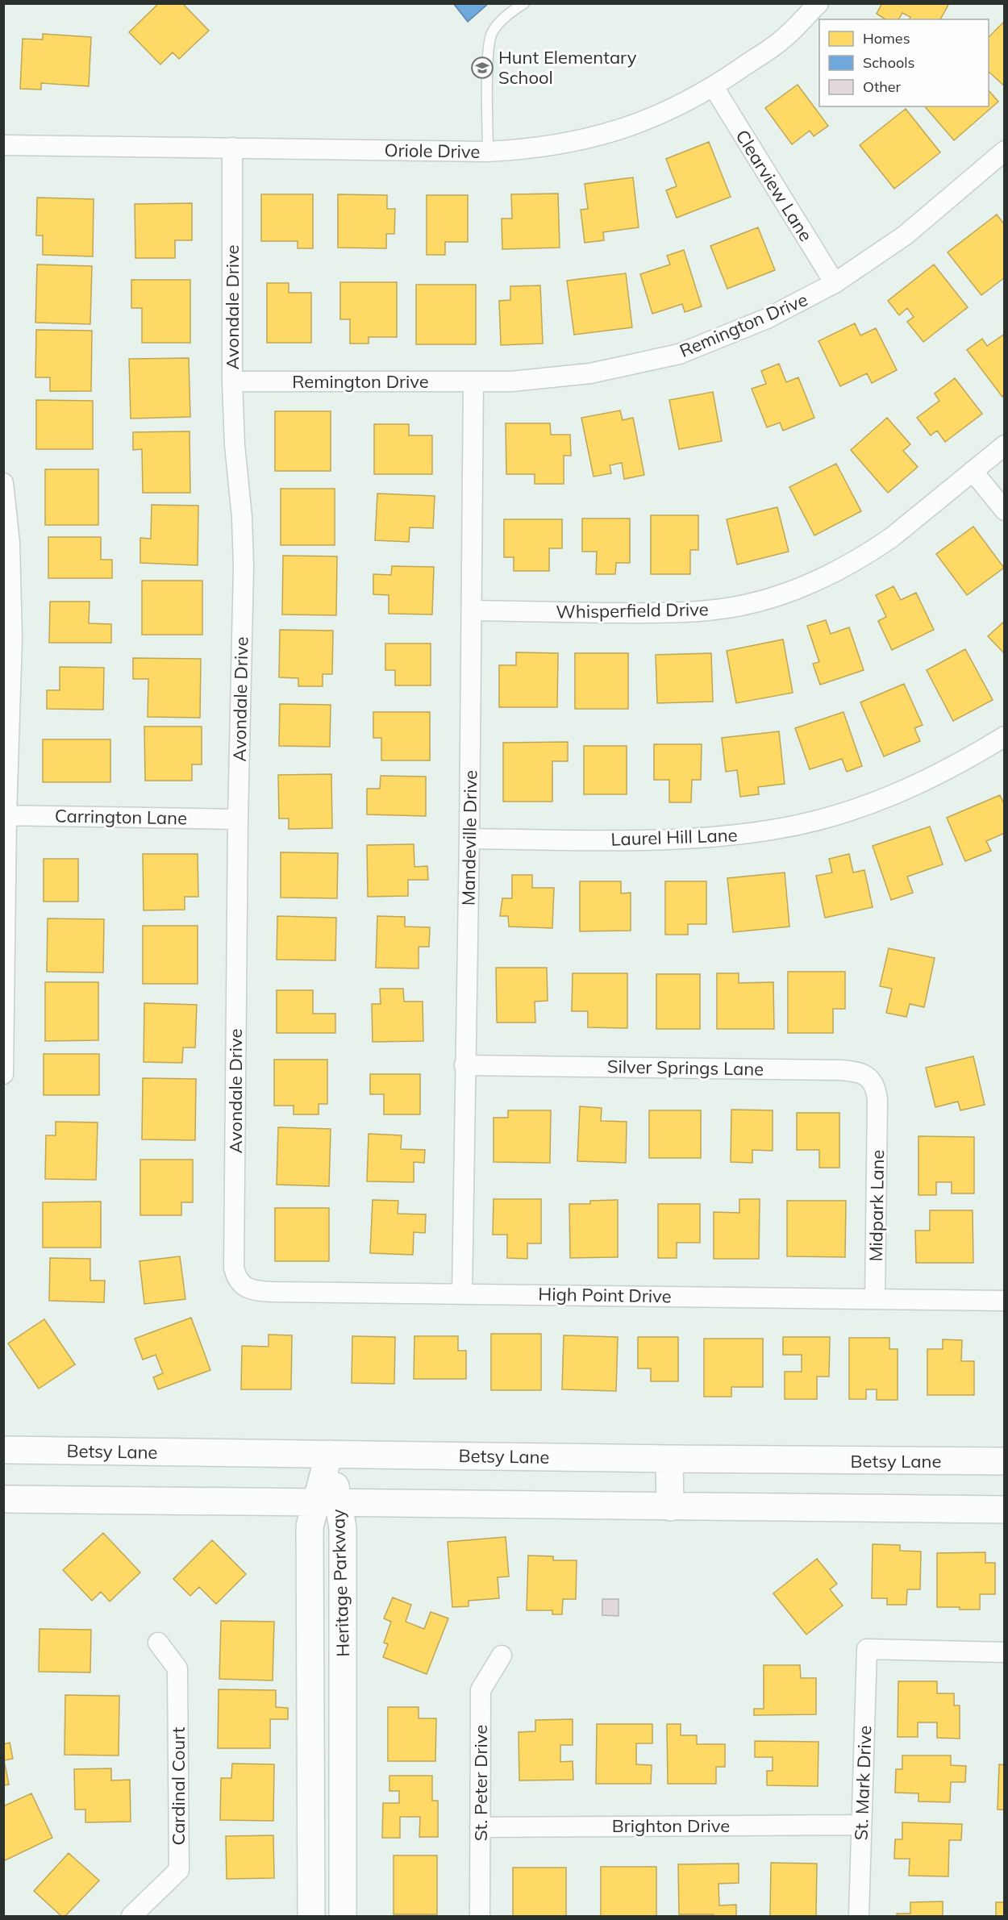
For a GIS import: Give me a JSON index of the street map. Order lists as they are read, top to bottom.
{
  "streets": {
    "main road": ["Betsy Lane", "Heritage Parkway"],
    "street": [
      "Oriole Drive",
      "Clearview Lane",
      "Avondale Drive",
      "Remington Drive",
      "Whisperfield Drive",
      "Carrington Lane",
      "Laurel Hill Lane",
      "Mandeville Drive",
      "Silver Springs Lane",
      "Midpark Lane",
      "High Point Drive",
      "St. Peter Drive",
      "St. Mark Drive",
      "Cardinal Court",
      "Brighton Drive"
    ]
  },
  "crossings": [
    ["Oriole Drive", "Clearview Lane"],
    ["Oriole Drive", "Avondale Drive"],
    ["Clearview Lane", "Remington Drive"],
    ["Avondale Drive", "Remington Drive"],
    ["Avondale Drive", "Carrington Lane"],
    ["Avondale Drive", "High Point Drive"],
    ["Remington Drive", "Mandeville Drive"],
    ["Whisperfield Drive", "Mandeville Drive"],
    ["Laurel Hill Lane", "Mandeville Drive"],
    ["Mandeville Drive", "Silver Springs Lane"],
    ["Mandeville Drive", "High Point Drive"],
    ["Silver Springs Lane", "Midpark Lane"],
    ["Midpark Lane", "High Point Drive"],
    ["Betsy Lane", "Heritage Parkway"],
    ["St. Peter Drive", "Brighton Drive"],
    ["St. Mark Drive", "Brighton Drive"]
  ],
  "places": {
    "school or university": ["Hunt Elementary School"]
  },
  "legend": ["Homes", "Schools", "Other"]
}
